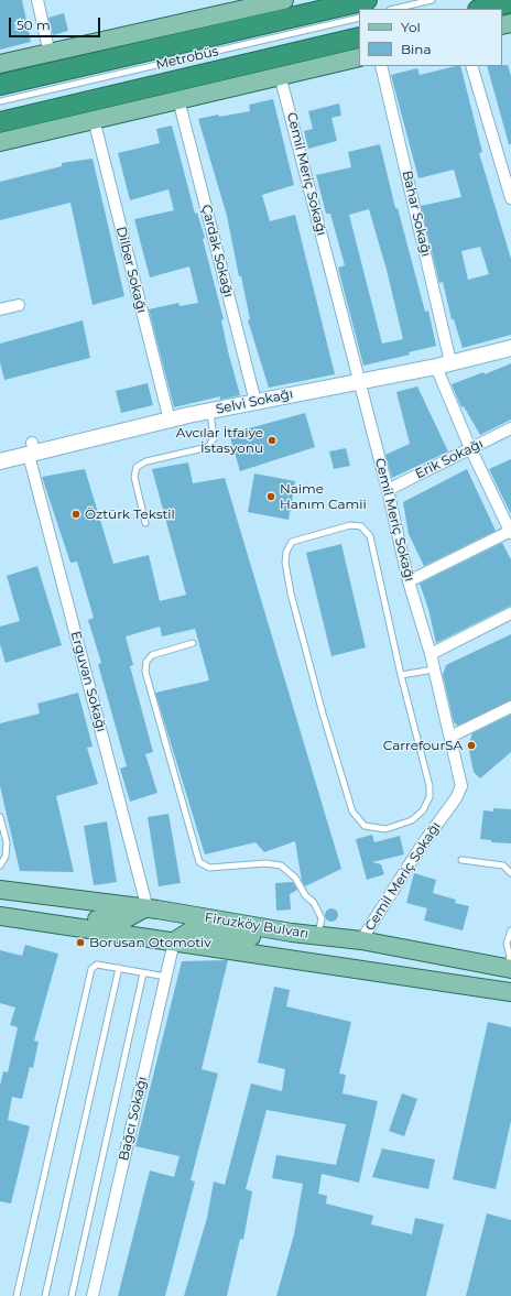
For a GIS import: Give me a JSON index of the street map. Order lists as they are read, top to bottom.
{
  "streets": {
    "main road": ["Firuzköy Bulvarı"],
    "street": [
      "Cemil Meriç Sokağı",
      "Bahar Sokağı",
      "Çardak Sokağı",
      "Dilber Sokağı",
      "Selvi Sokağı",
      "Erik Sokağı",
      "Erguvan Sokağı",
      "Bağcı Sokağı"
    ],
    "lane": ["Metrobüs"]
  },
  "crossings": [
    ["Cemil Meriç Sokağı", "Selvi Sokağı"],
    ["Cemil Meriç Sokağı", "Erik Sokağı"],
    ["Cemil Meriç Sokağı", "Firuzköy Bulvarı"],
    ["Bahar Sokağı", "Selvi Sokağı"],
    ["Bahar Sokağı", "Erik Sokağı"],
    ["Çardak Sokağı", "Selvi Sokağı"],
    ["Dilber Sokağı", "Selvi Sokağı"],
    ["Selvi Sokağı", "Erguvan Sokağı"],
    ["Erguvan Sokağı", "Firuzköy Bulvarı"],
    ["Firuzköy Bulvarı", "Bağcı Sokağı"]
  ],
  "places": [
    "Avcılar İtfaiye İstasyonu",
    "Naime Hanım Camii",
    "Öztürk Tekstil",
    "CarrefourSA",
    "Borusan Otomotiv"
  ],
  "legend": ["Yol", "Bina"],
  "scale_bar": "50 m"
}
